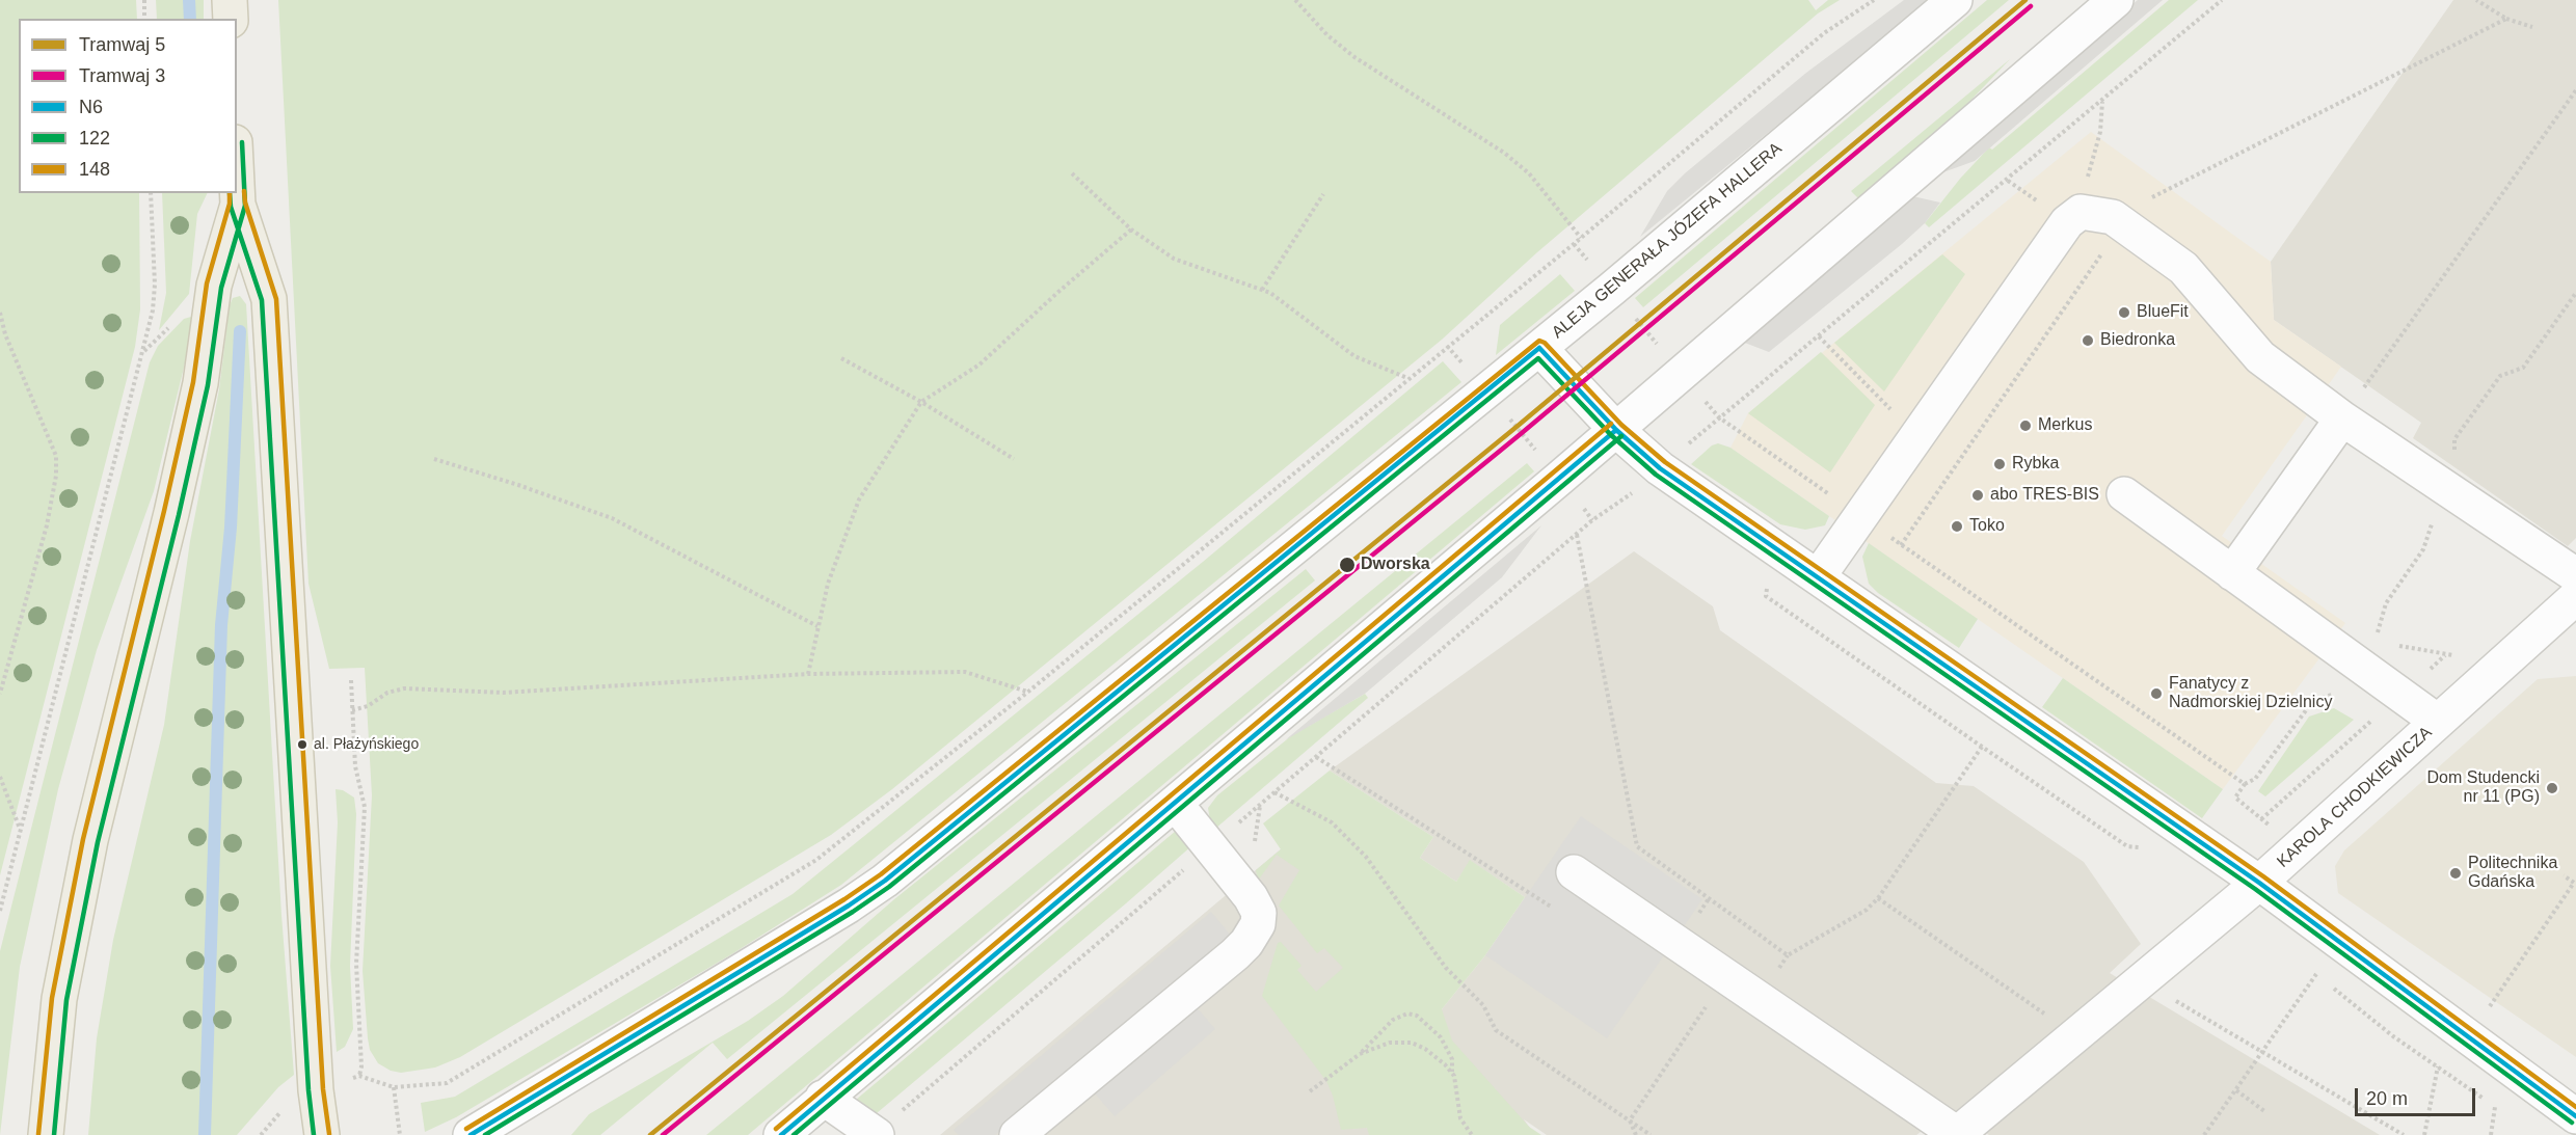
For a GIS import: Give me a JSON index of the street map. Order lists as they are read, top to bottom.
{
  "streets": {
    "street": ["ALEJA GENERAŁA JÓZEFA HALLERA", "KAROLA CHODKIEWICZA"]
  },
  "places": [
    "BlueFit",
    "Biedronka",
    "Merkus",
    "Rybka",
    "abo TRES-BIS",
    "Toko",
    "Dworska",
    "Fanatycy z Nadmorskiej Dzielnicy",
    "al. Płażyńskiego",
    "Dom Studencki nr 11 (PG)",
    "Politechnika Gdańska"
  ],
  "lines": [
    "tram line 5",
    "tram line 3",
    "transit line 122",
    "transit line 148",
    "transit line N6"
  ],
  "legend": [
    "Tramwaj 5",
    "Tramwaj 3",
    "N6",
    "122",
    "148"
  ],
  "scale_bar": "20 m"
}
